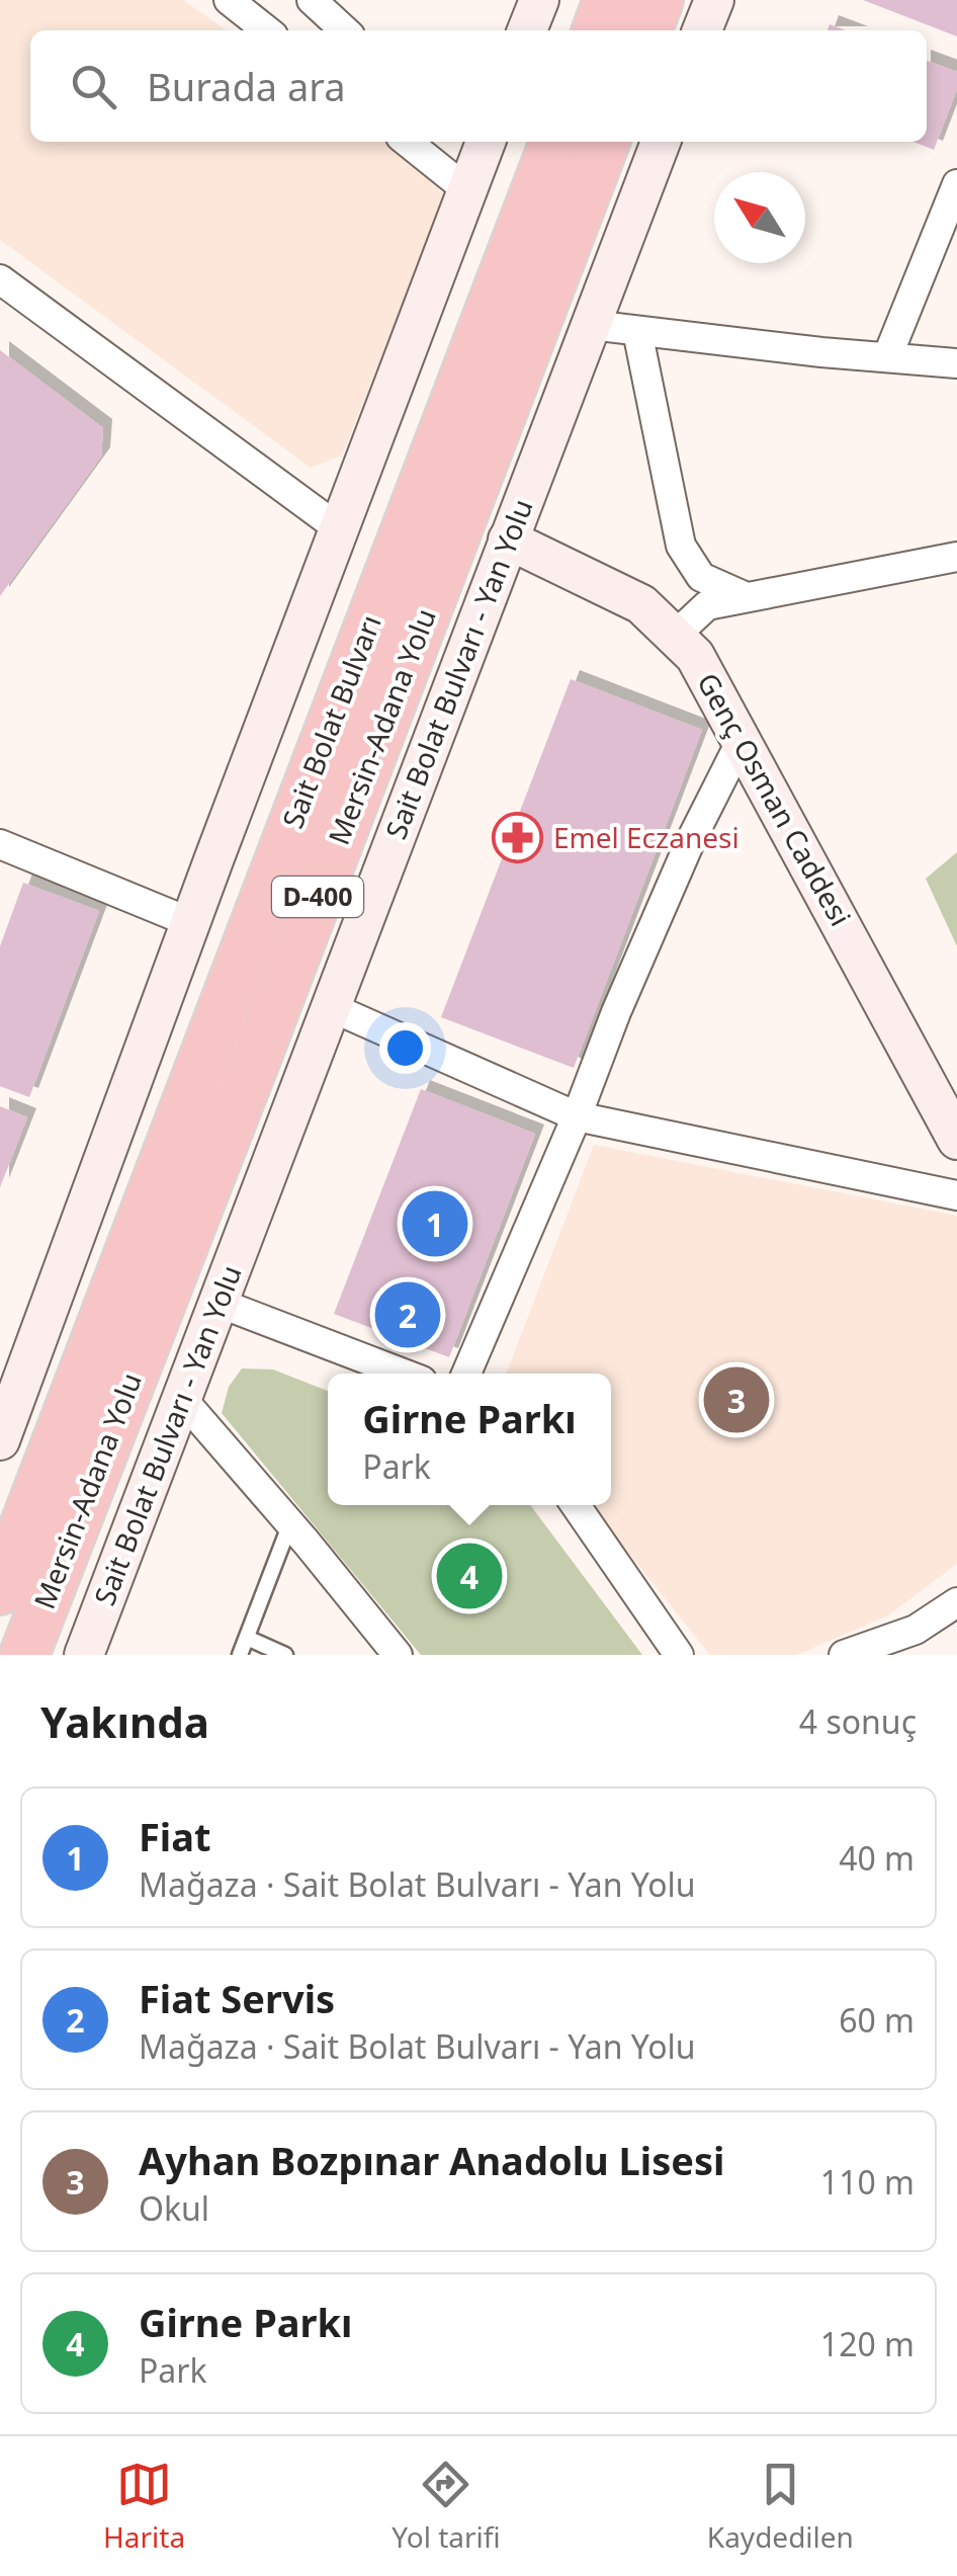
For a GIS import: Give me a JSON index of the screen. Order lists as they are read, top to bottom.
{
  "streets": {
    "highway": ["Sait Bolat Bulvarı", "Mersin-Adana Yolu", "D-400"],
    "street": ["Sait Bolat Bulvarı - Yan Yolu", "Genç Osman Caddesi"]
  },
  "crossings": [
    ["Sait Bolat Bulvarı - Yan Yolu", "Genç Osman Caddesi"]
  ],
  "places": {
    "pharmacy": ["Emel Eczanesi"]
  },
  "north": "top left",
  "page": {
    "search": "Burada ara",
    "pins": [
      "1",
      "2",
      "3",
      "4"
    ],
    "popup": ["Girne Parkı", "Park"],
    "heading": ["Yakında", "4 sonuç"],
    "list": [
      {
        "mark": "1",
        "name": "Fiat",
        "note": "Mağaza · Sait Bolat Bulvarı - Yan Yolu",
        "value": "40 m"
      },
      {
        "mark": "2",
        "name": "Fiat Servis",
        "note": "Mağaza · Sait Bolat Bulvarı - Yan Yolu",
        "value": "60 m"
      },
      {
        "mark": "3",
        "name": "Ayhan Bozpınar Anadolu Lisesi",
        "note": "Okul",
        "value": "110 m"
      },
      {
        "mark": "4",
        "name": "Girne Parkı",
        "note": "Park",
        "value": "120 m"
      }
    ],
    "nav": ["Harita", "Yol tarifi", "Kaydedilen"]
  }
}
